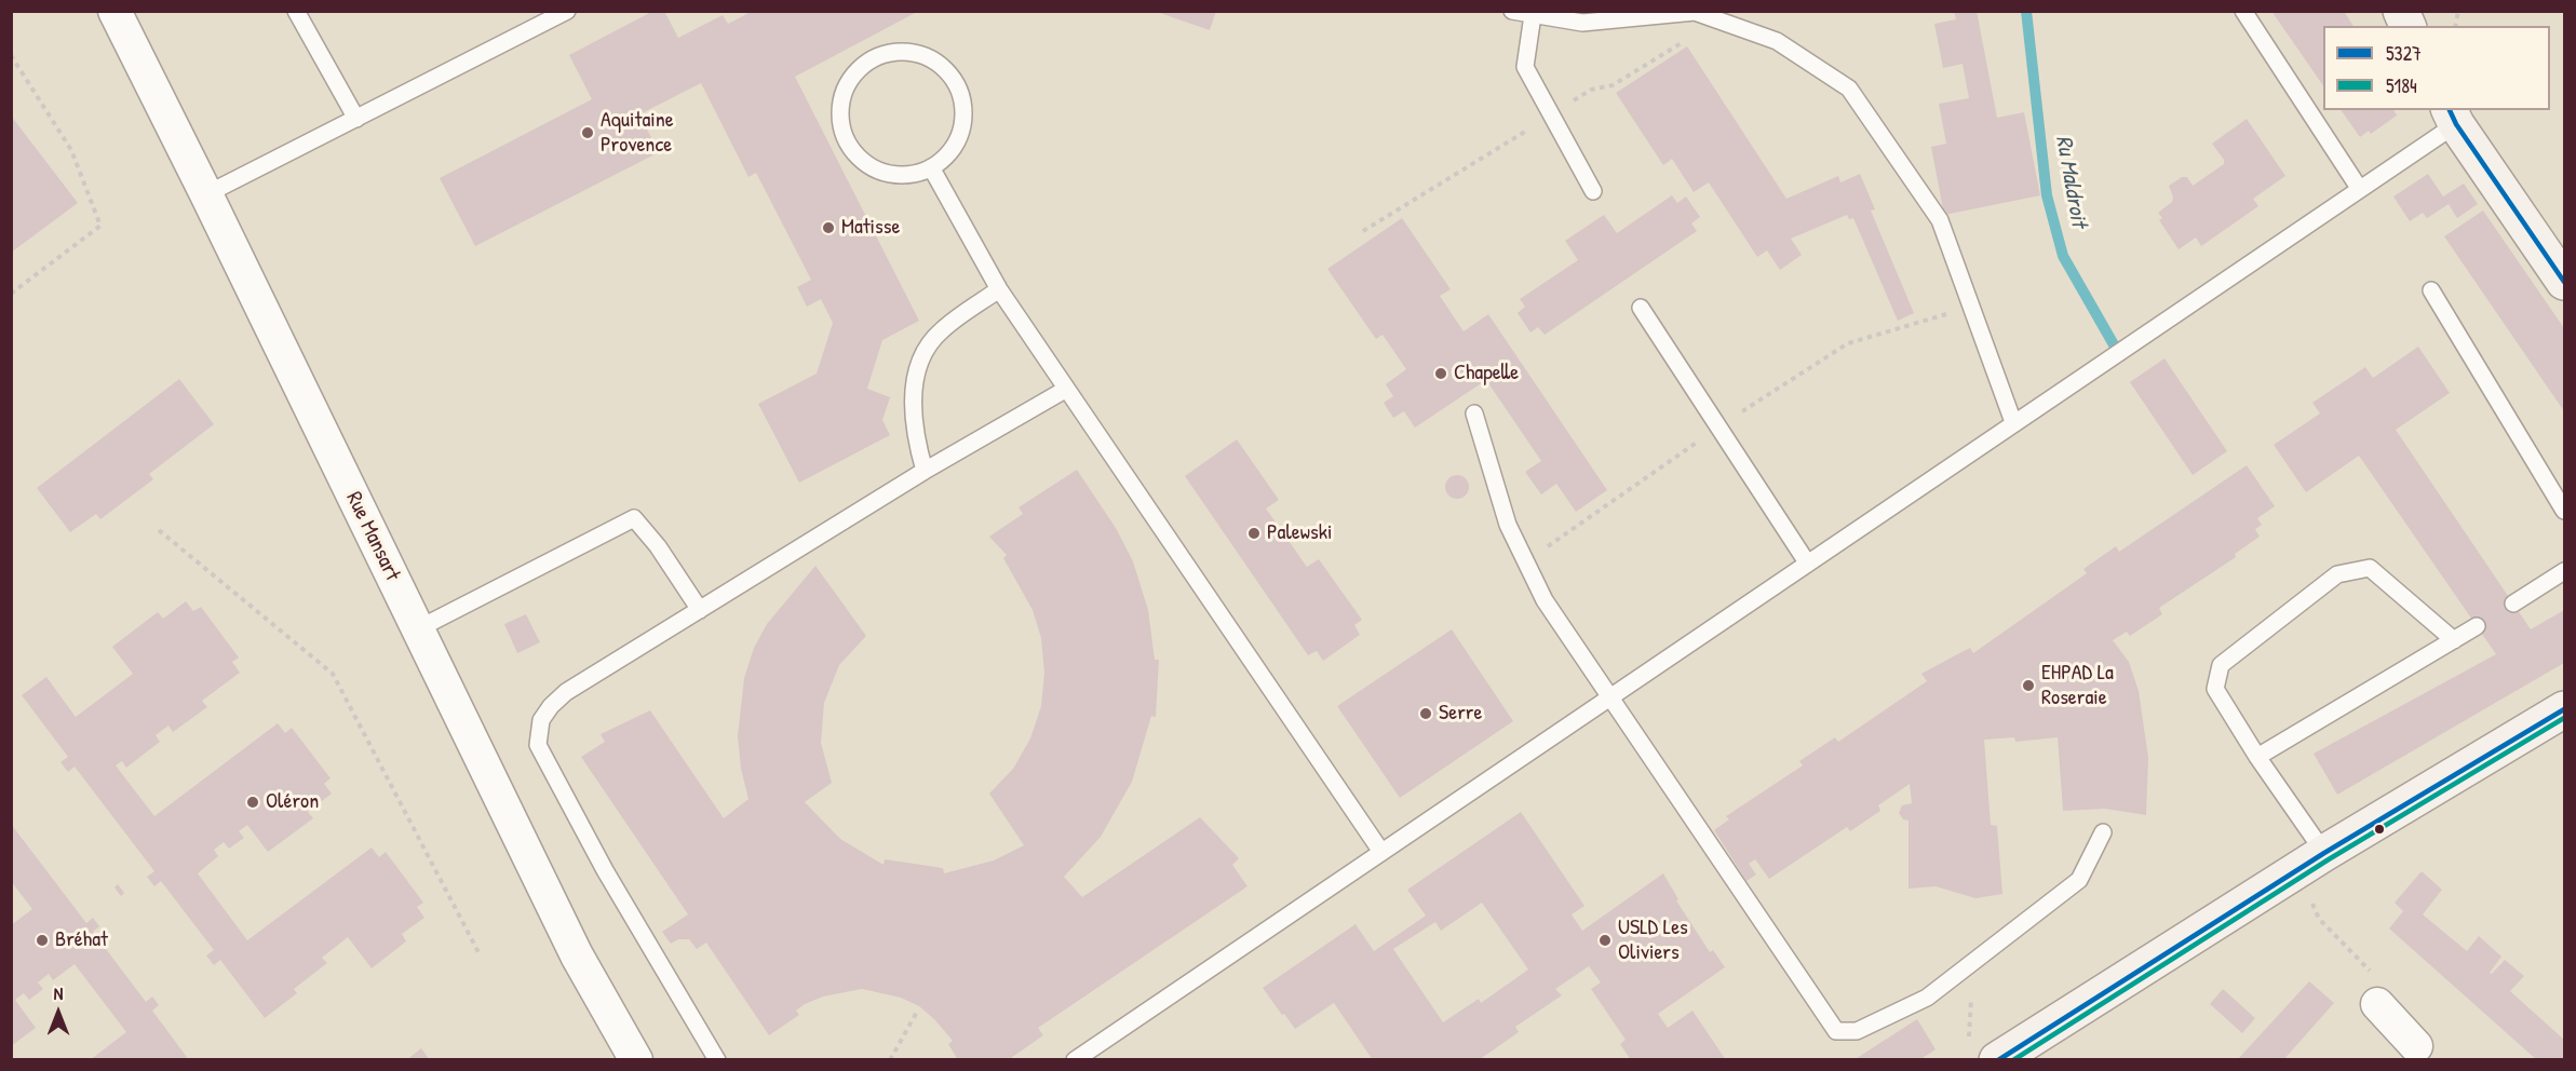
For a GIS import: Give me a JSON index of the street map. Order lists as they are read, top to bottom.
{
  "streets": {
    "street": ["Rue Mansart"]
  },
  "water": ["Ru Maldroit"],
  "places": [
    "Aquitaine Provence",
    "Matisse",
    "Chapelle",
    "Palewski",
    "EHPAD La Roseraie",
    "Serre",
    "Oléron",
    "Bréhat",
    "USLD Les Oliviers"
  ],
  "lines": ["transit line 5327", "transit line 5184"],
  "legend": ["5327", "5184"],
  "north": "top"
}
